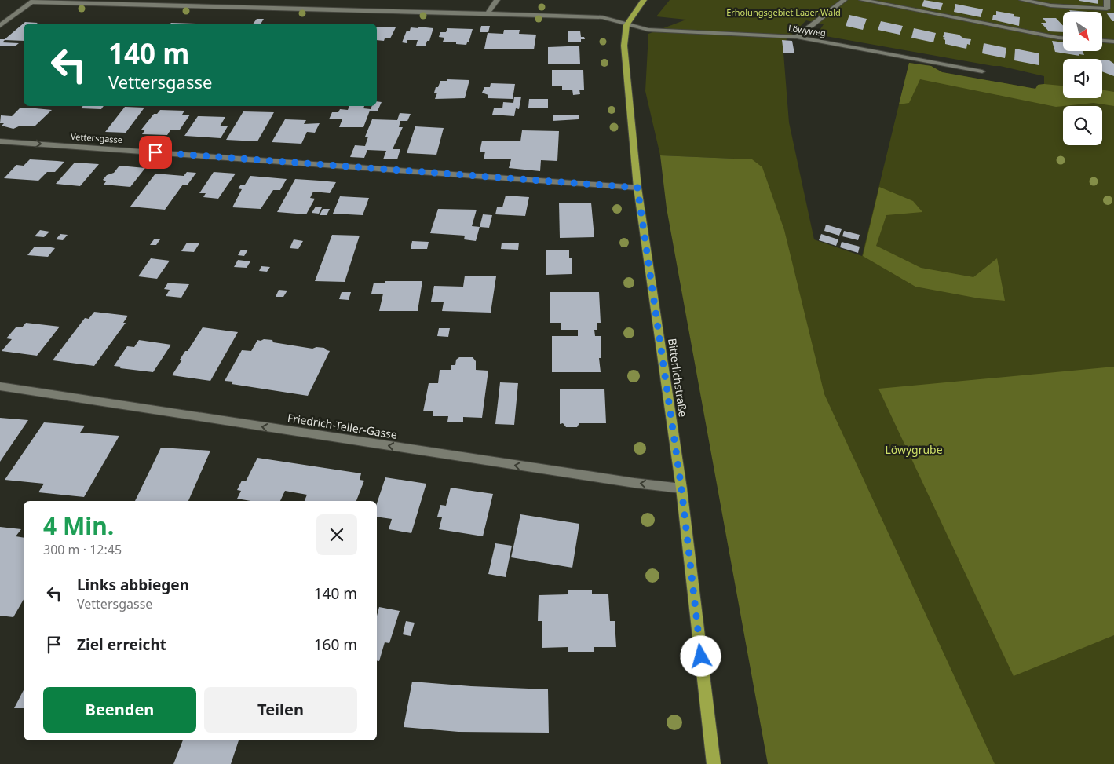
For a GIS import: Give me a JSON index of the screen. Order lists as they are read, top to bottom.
{
  "streets": {
    "main road": ["Bitterlichstraße"],
    "street": ["Löwyweg", "Vettersgasse", "Friedrich-Teller-Gasse"]
  },
  "crossings": [
    ["Löwyweg", "Bitterlichstraße"],
    ["Vettersgasse", "Bitterlichstraße"],
    ["Bitterlichstraße", "Friedrich-Teller-Gasse"]
  ],
  "one_way": ["Vettersgasse", "Friedrich-Teller-Gasse"],
  "parks": ["Erholungsgebiet Laaer Wald", "Löwygrube"],
  "north": "bottom right",
  "page": {
    "turn": ["140 m", "Vettersgasse"],
    "heading": ["4 Min.", "300 m · 12:45"],
    "list": [
      {
        "name": "Links abbiegen",
        "note": "Vettersgasse",
        "value": "140 m"
      },
      {
        "name": "Ziel erreicht",
        "value": "160 m"
      }
    ],
    "buttons": ["Beenden", "Teilen"]
  }
}
